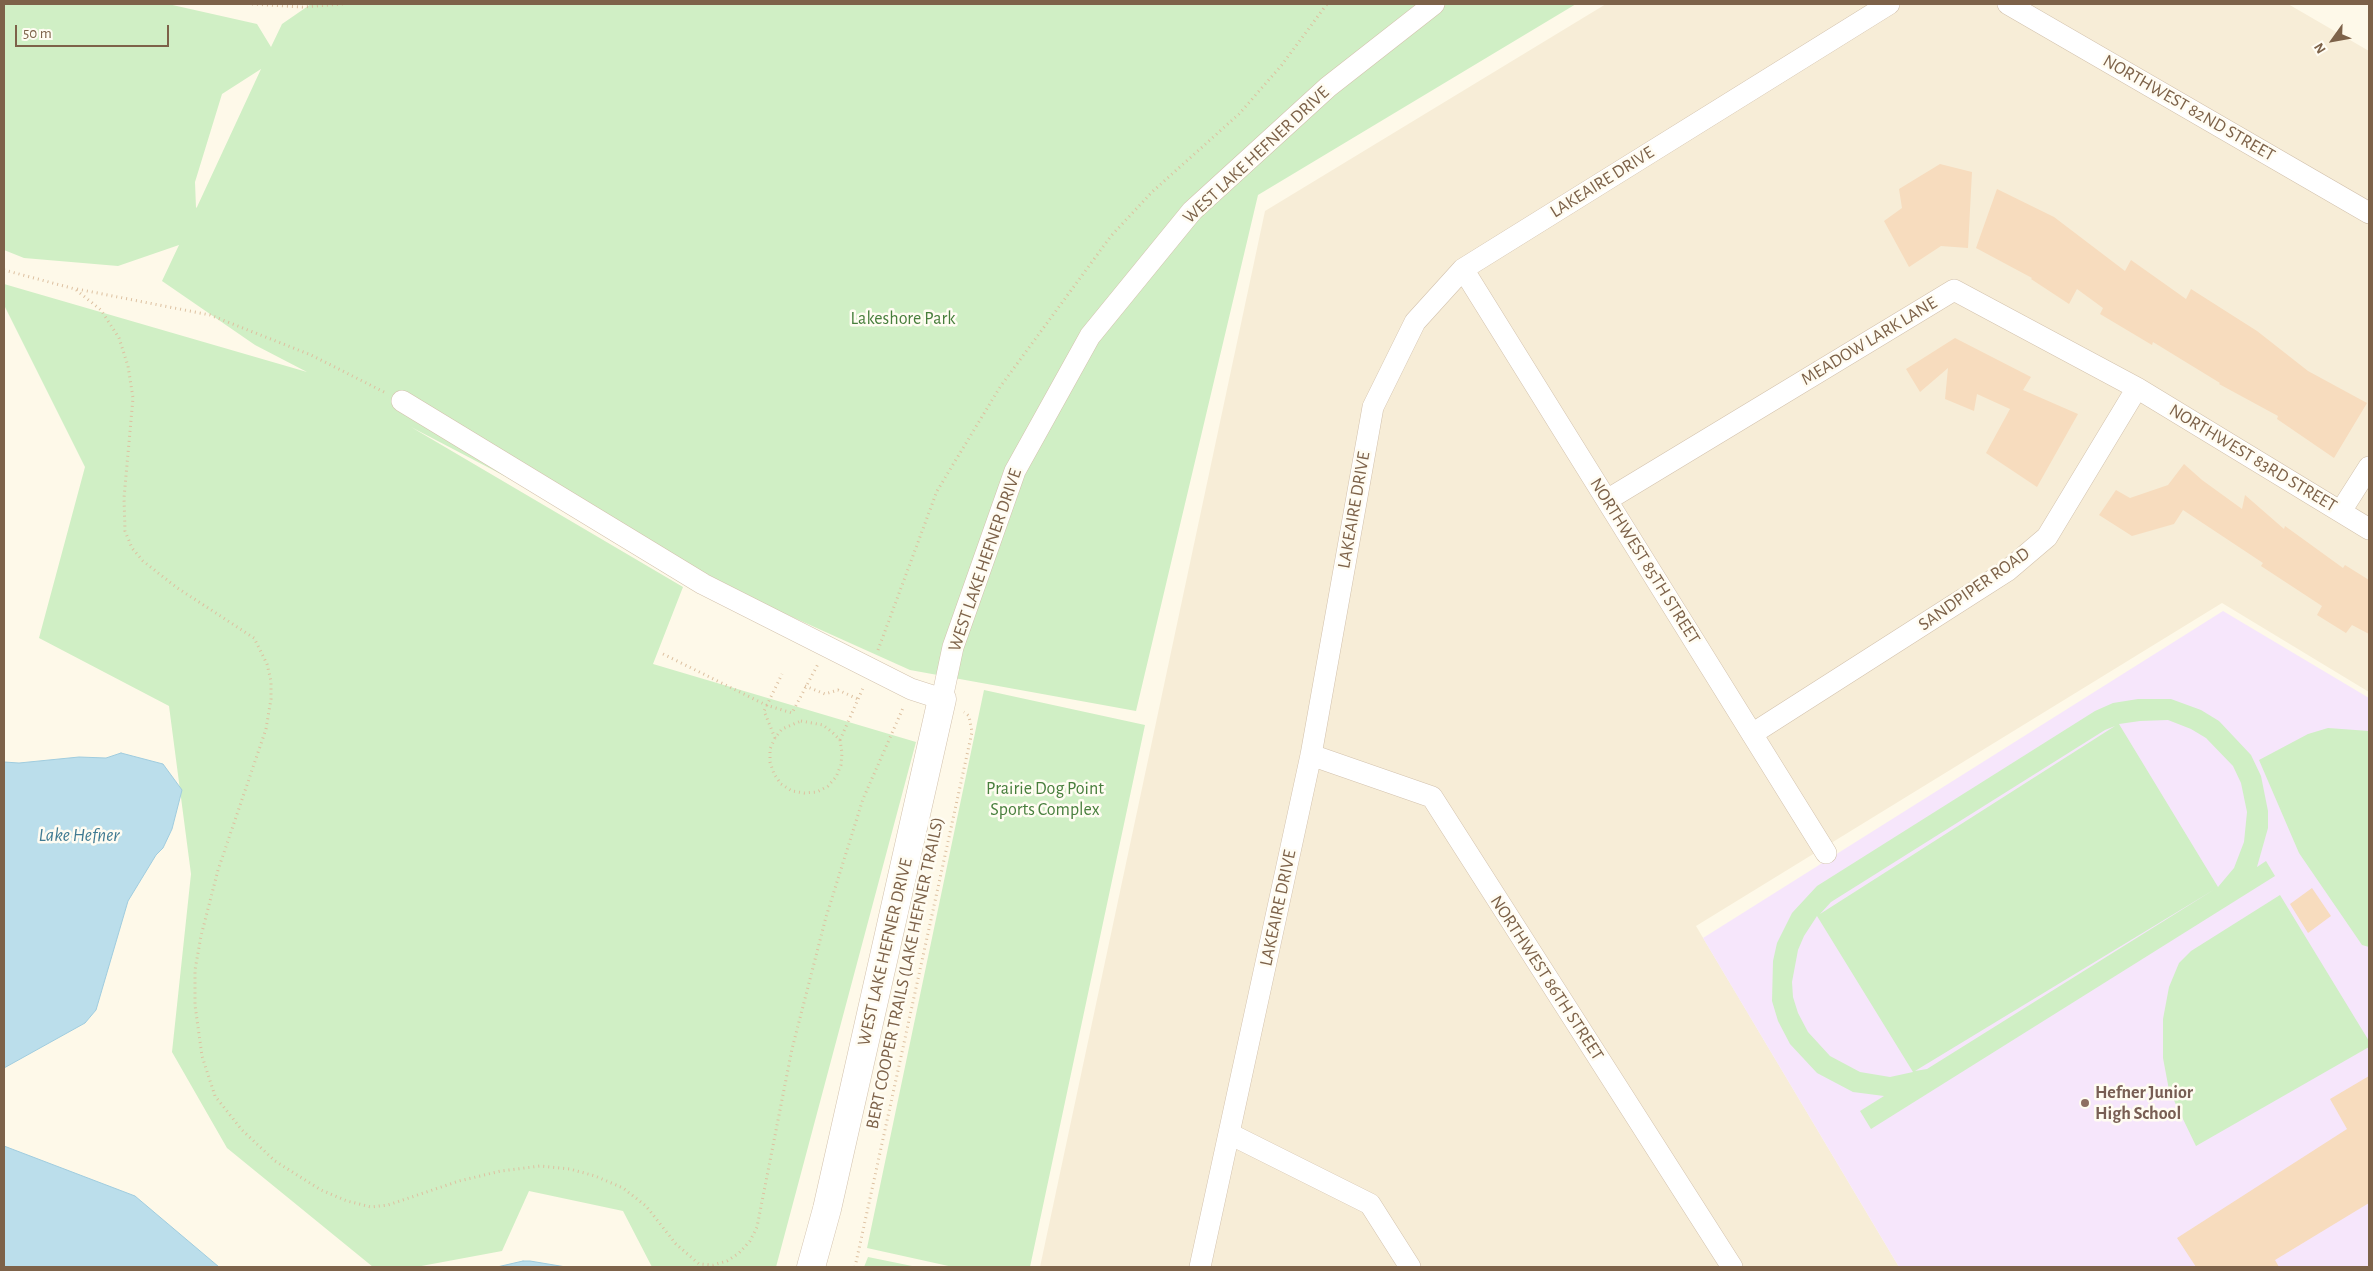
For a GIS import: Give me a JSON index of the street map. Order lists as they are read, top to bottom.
{
  "streets": {
    "street": [
      "NORTHWEST 82ND STREET",
      "WEST LAKE HEFNER DRIVE",
      "LAKEAIRE DRIVE",
      "MEADOW LARK LANE",
      "NORTHWEST 83RD STREET",
      "NORTHWEST 85TH STREET",
      "SANDPIPER ROAD",
      "NORTHWEST 86TH STREET"
    ],
    "path": ["BERT COOPER TRAILS (LAKE HEFNER TRAILS)"]
  },
  "crossings": [
    ["WEST LAKE HEFNER DRIVE", "BERT COOPER TRAILS (LAKE HEFNER TRAILS)"],
    ["LAKEAIRE DRIVE", "NORTHWEST 85TH STREET"],
    ["LAKEAIRE DRIVE", "NORTHWEST 86TH STREET"],
    ["MEADOW LARK LANE", "NORTHWEST 83RD STREET"],
    ["MEADOW LARK LANE", "NORTHWEST 85TH STREET"],
    ["MEADOW LARK LANE", "SANDPIPER ROAD"],
    ["NORTHWEST 83RD STREET", "SANDPIPER ROAD"],
    ["NORTHWEST 85TH STREET", "SANDPIPER ROAD"]
  ],
  "water": ["Lake Hefner"],
  "parks": ["Lakeshore Park", "Prairie Dog Point Sports Complex"],
  "places": ["Hefner Junior High School"],
  "scale_bar": "50 m",
  "north": "bottom left"
}
